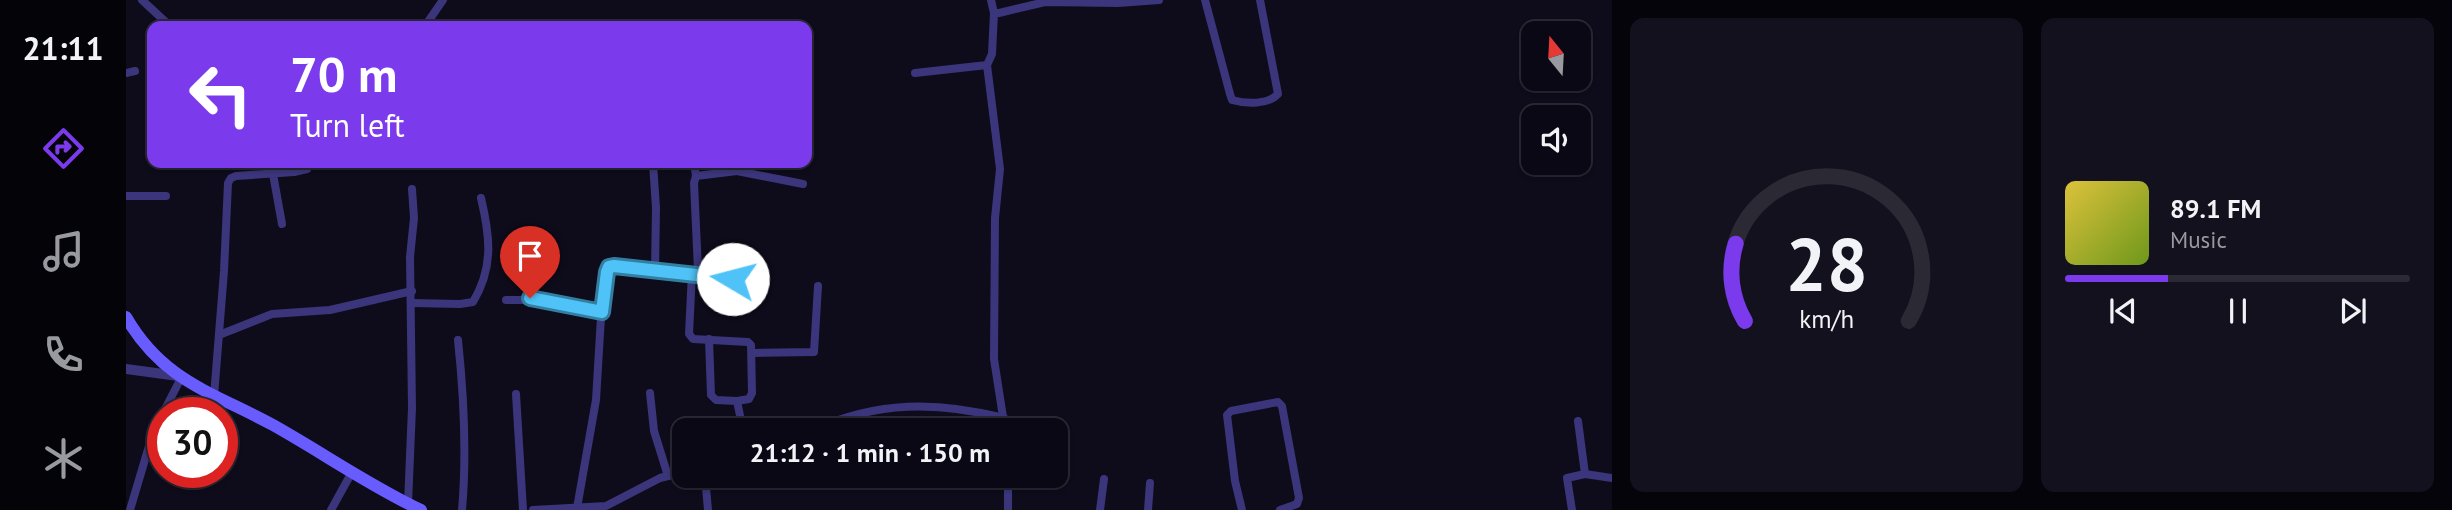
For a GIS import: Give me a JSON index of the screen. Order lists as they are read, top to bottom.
{
  "north": "top",
  "page": {
    "tabs": "21:11",
    "turn": ["70 m", "Turn left"],
    "song": ["89.1 FM", "Music"],
    "limit": "30",
    "trip": "21:12 · 1 min · 150 m",
    "gauge": ["28", "km/h"]
  }
}
